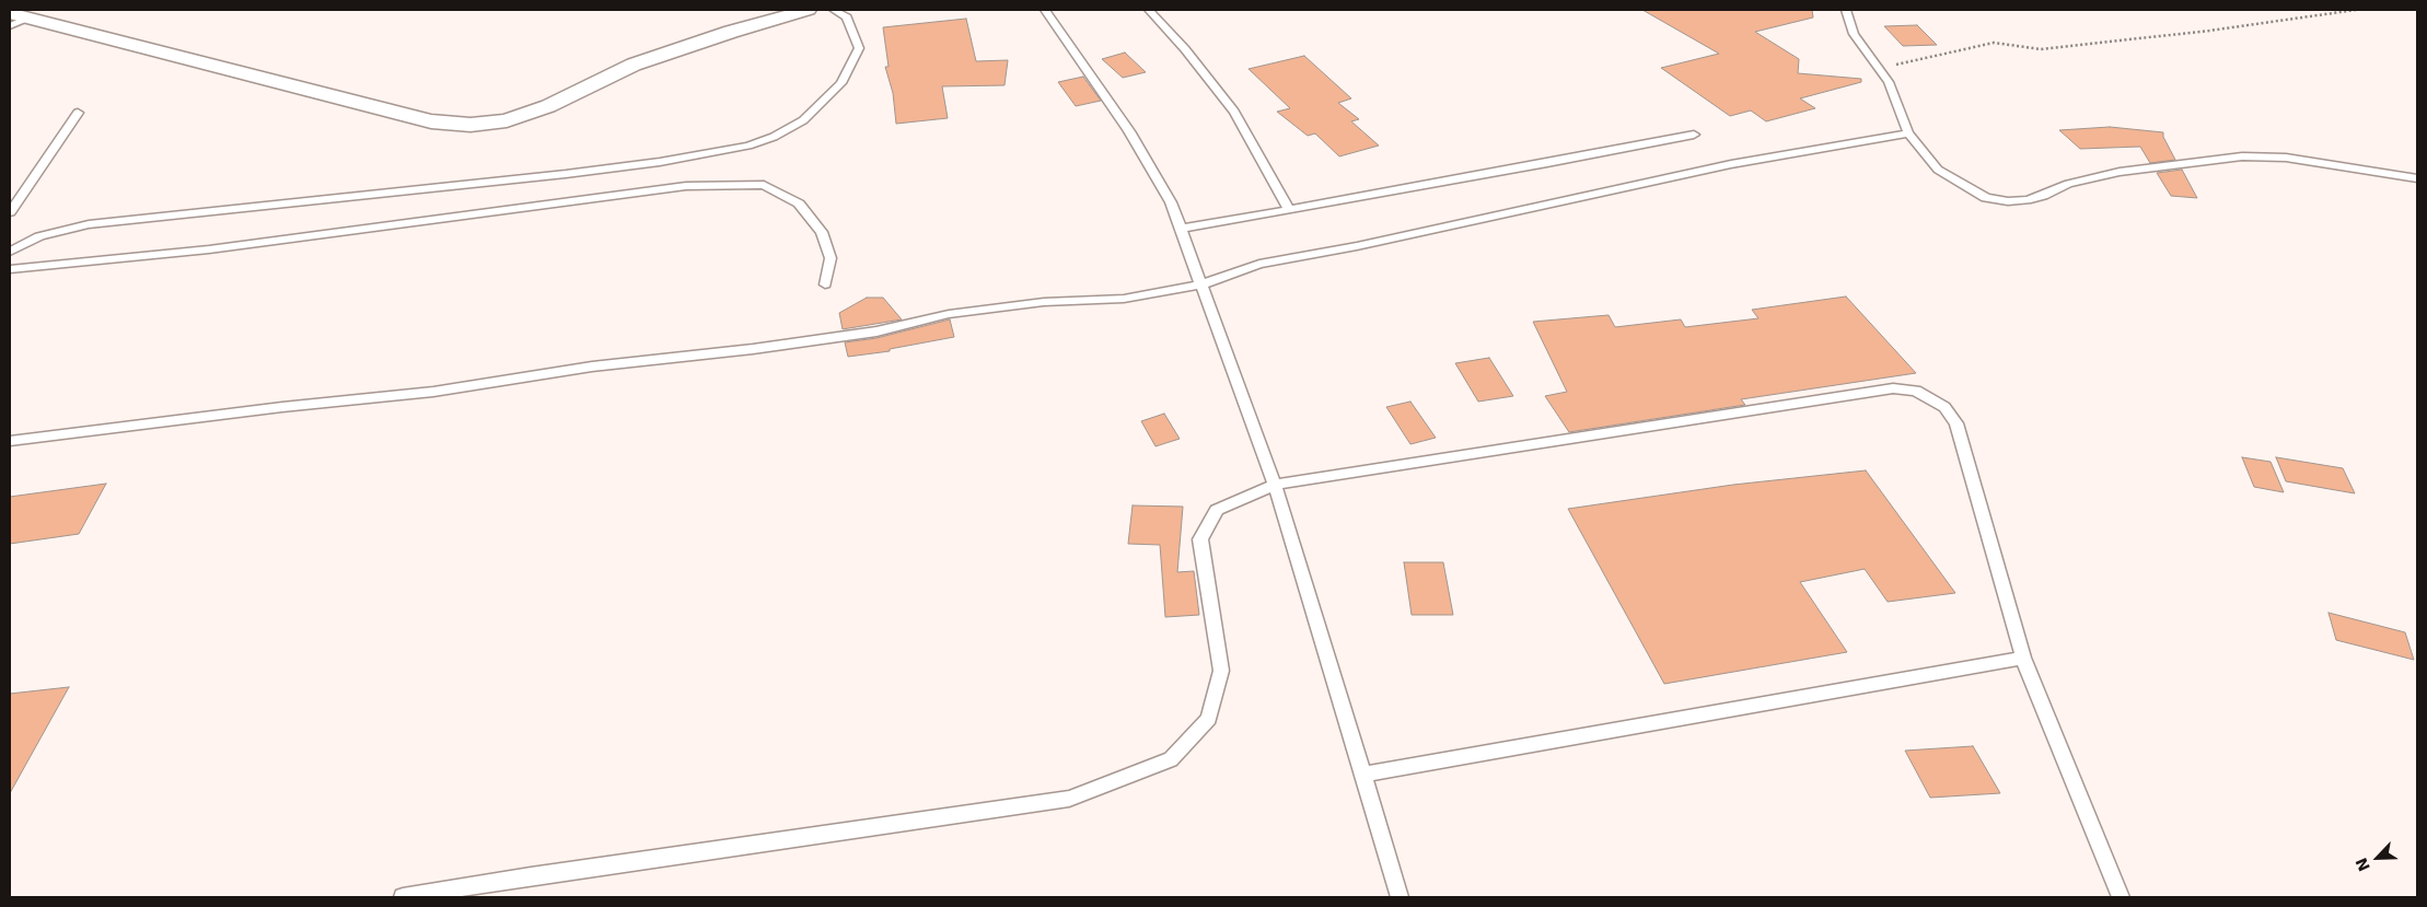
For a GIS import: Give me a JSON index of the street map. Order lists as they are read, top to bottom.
{
  "north": "bottom left"
}
